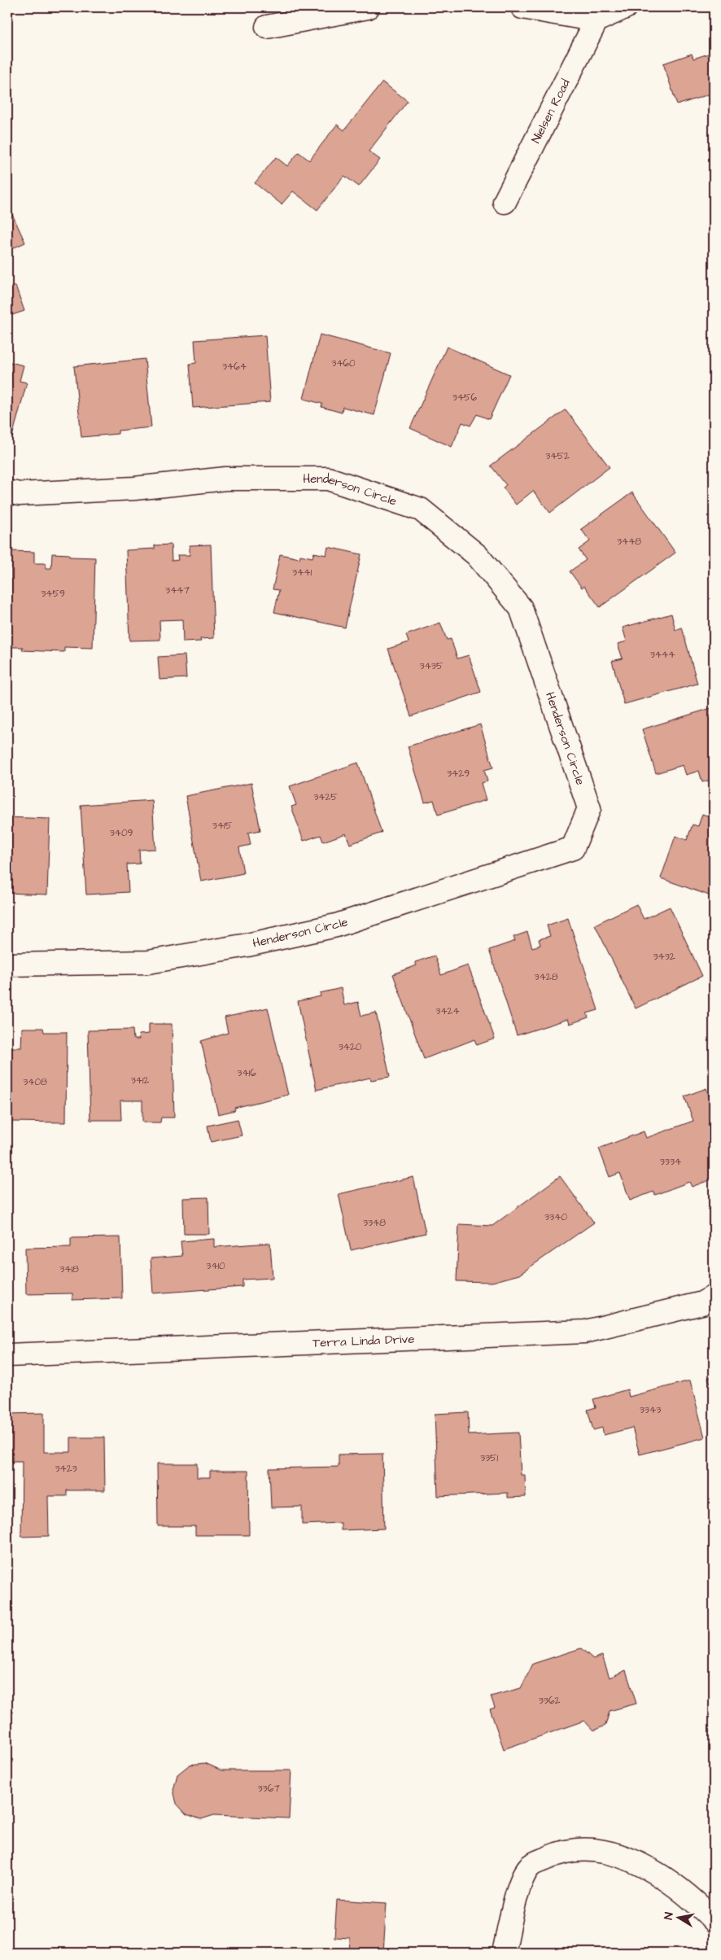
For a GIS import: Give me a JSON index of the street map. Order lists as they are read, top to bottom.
{
  "streets": {
    "street": ["Nielsen Road", "Henderson Circle", "Terra Linda Drive"]
  },
  "house_numbers": [
    "3460",
    "3464",
    "3456",
    "3452",
    "3448",
    "3441",
    "3447",
    "3459",
    "3444",
    "3435",
    "3429",
    "3425",
    "3415",
    "3409",
    "3432",
    "3428",
    "3424",
    "3420",
    "3416",
    "3412",
    "3408",
    "3334",
    "3340",
    "3348",
    "3410",
    "3418",
    "3343",
    "3351",
    "3423",
    "3362",
    "3367"
  ],
  "north": "left"
}
